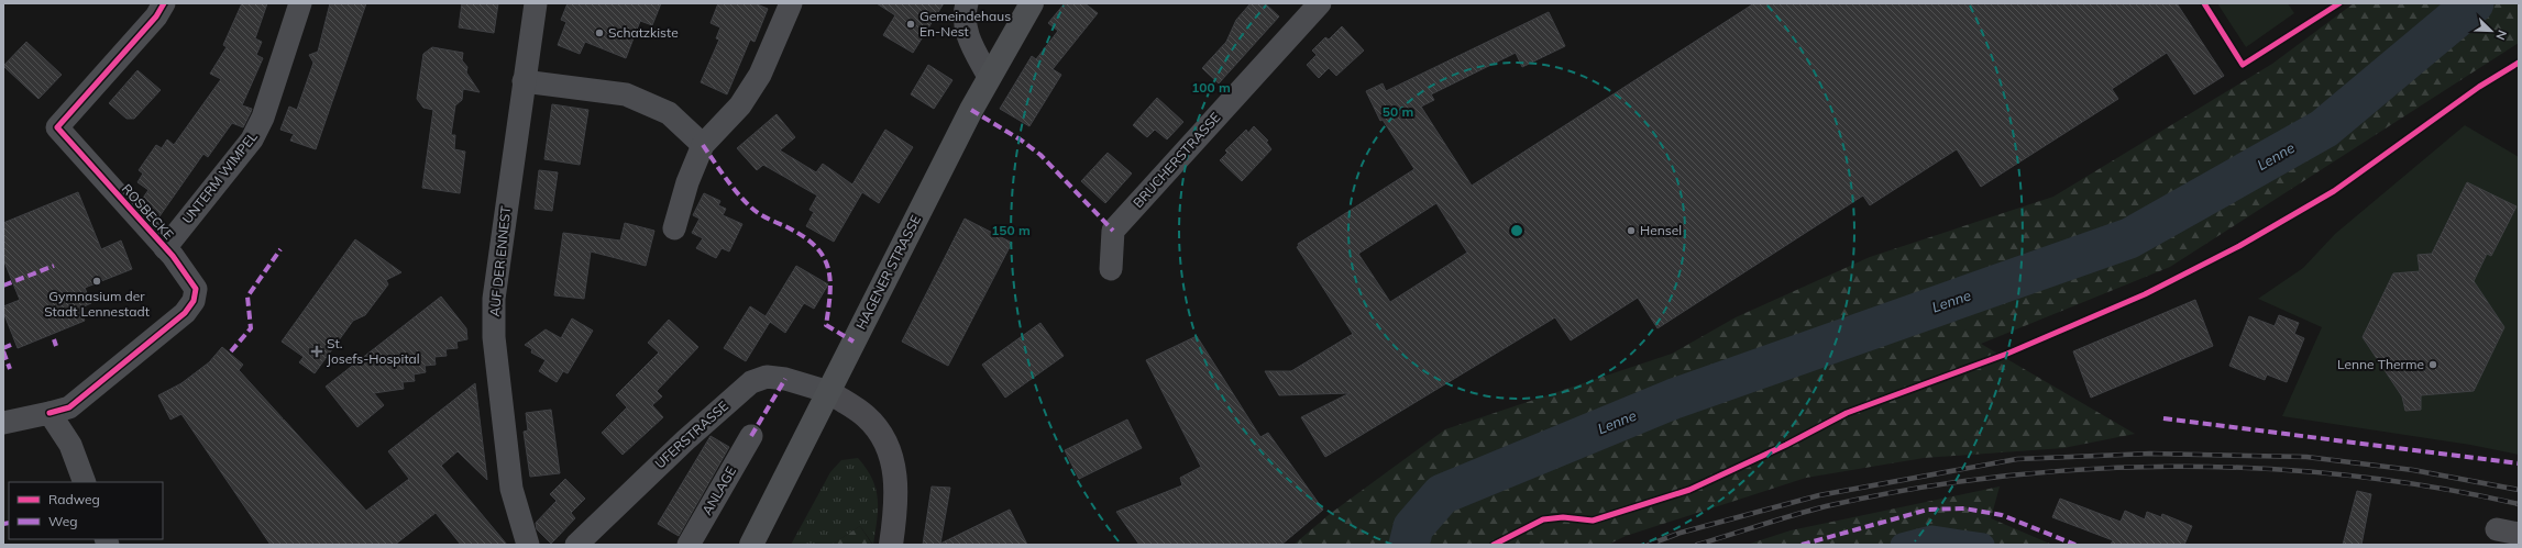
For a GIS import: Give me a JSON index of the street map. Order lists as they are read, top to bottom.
{
  "streets": {
    "main road": ["HAGENER STRASSE"],
    "street": [
      "BRUCHERSTRASSE",
      "UNTERM WIMPEL",
      "ROSBECKE",
      "AUF DER ENNEST",
      "UFERSTRASSE",
      "ANLAGE"
    ]
  },
  "crossings": [
    ["UNTERM WIMPEL", "ROSBECKE"],
    ["HAGENER STRASSE", "UFERSTRASSE"]
  ],
  "water": ["Lenne"],
  "places": {
    "other": [
      "Gemeindehaus En-Nest",
      "Schatzkiste",
      "Hensel",
      "Gymnasium der Stadt Lennestadt",
      "Lenne Therme"
    ],
    "health": ["St. Josefs-Hospital"]
  },
  "legend": ["Radweg", "Weg"],
  "north": "bottom right",
  "rings": ["100 m", "50 m", "150 m"]
}
